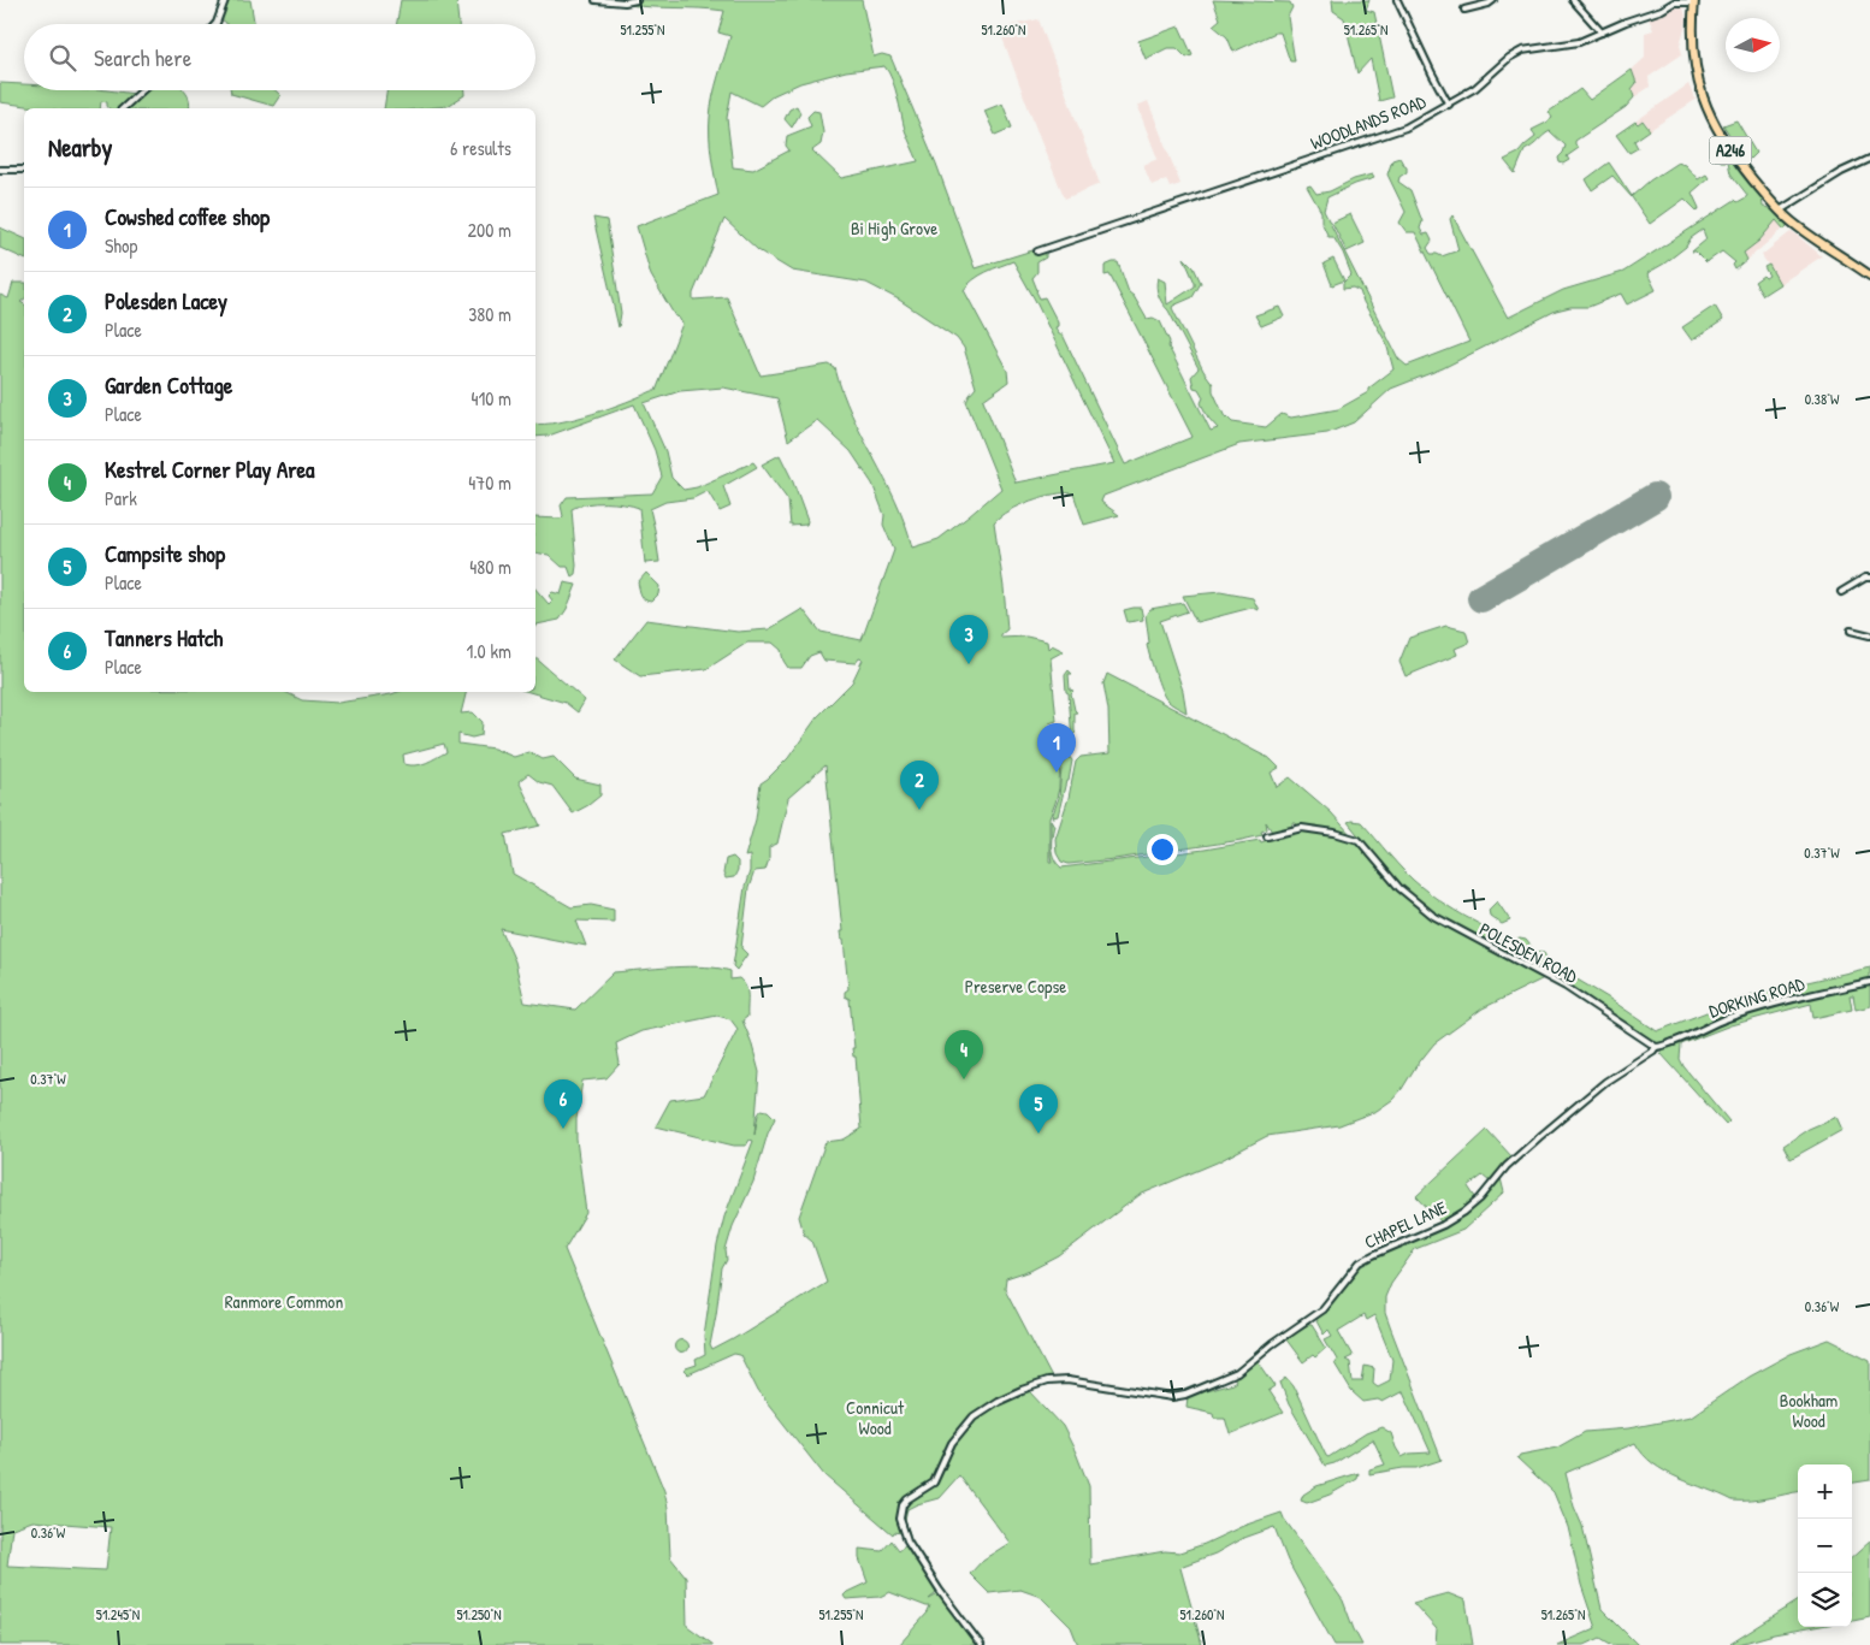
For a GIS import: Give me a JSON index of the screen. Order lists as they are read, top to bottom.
{
  "streets": {
    "main road": ["A246"],
    "street": [
      "WOODLANDS ROAD",
      "POLESDEN ROAD",
      "DORKING ROAD",
      "CHAPEL LANE"
    ]
  },
  "crossings": [
    ["WOODLANDS ROAD", "A246"],
    ["POLESDEN ROAD", "DORKING ROAD"],
    ["POLESDEN ROAD", "CHAPEL LANE"],
    ["DORKING ROAD", "CHAPEL LANE"]
  ],
  "parks": [
    "Bi High Grove",
    "Preserve Copse",
    "Ranmore Common",
    "Bookham Wood",
    "Connicut Wood"
  ],
  "north": "right",
  "page": {
    "search": "Search here",
    "heading": ["Nearby", "6 results"],
    "list": [
      {
        "mark": "1",
        "name": "Cowshed coffee shop",
        "note": "Shop",
        "value": "200 m"
      },
      {
        "mark": "2",
        "name": "Polesden Lacey",
        "note": "Place",
        "value": "380 m"
      },
      {
        "mark": "3",
        "name": "Garden Cottage",
        "note": "Place",
        "value": "410 m"
      },
      {
        "mark": "4",
        "name": "Kestrel Corner Play Area",
        "note": "Park",
        "value": "470 m"
      },
      {
        "mark": "5",
        "name": "Campsite shop",
        "note": "Place",
        "value": "480 m"
      },
      {
        "mark": "6",
        "name": "Tanners Hatch",
        "note": "Place",
        "value": "1.0 km"
      }
    ],
    "pins": [
      "3",
      "1",
      "2",
      "4",
      "6",
      "5"
    ],
    "map_buttons": ["+", "−"]
  },
  "coordinates": [
    "51.255°N",
    "51.260°N",
    "51.265°N",
    "0.38°W",
    "0.37°W",
    "0.36°W",
    "51.245°N",
    "51.250°N"
  ]
}
